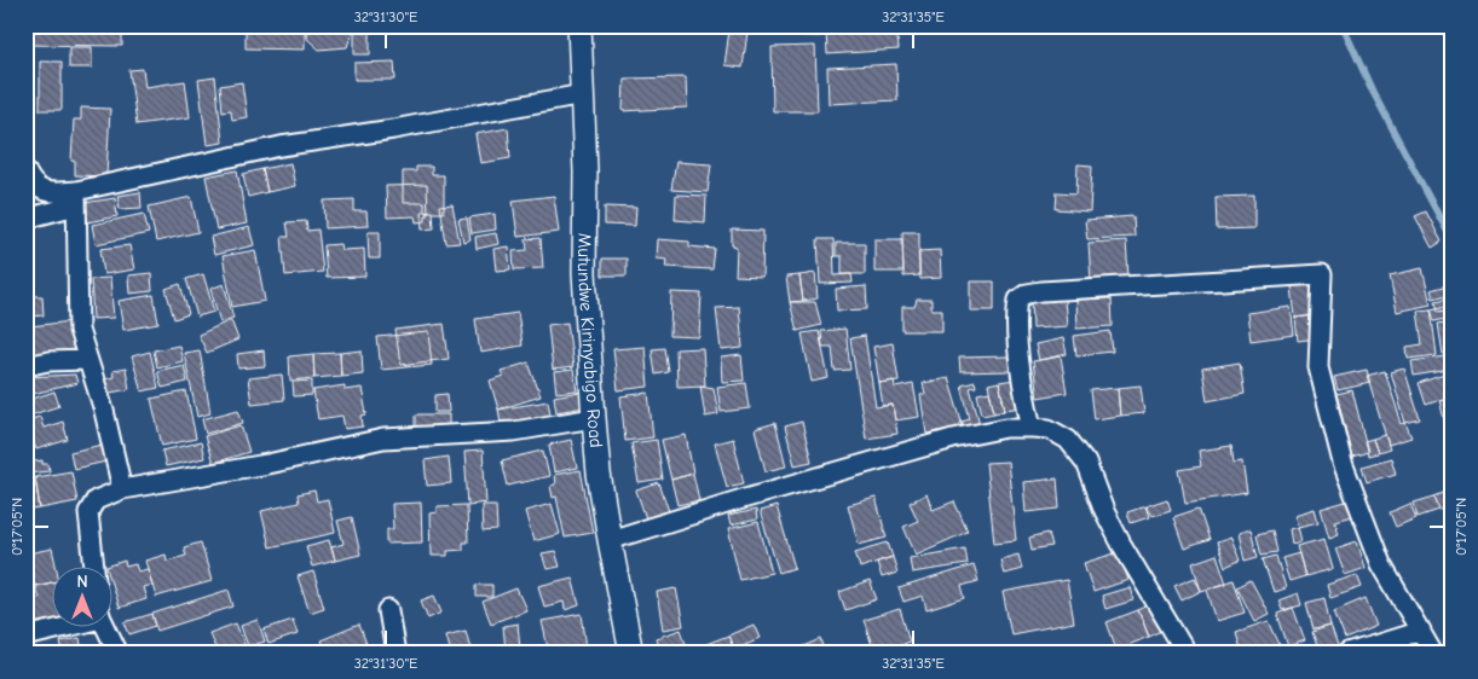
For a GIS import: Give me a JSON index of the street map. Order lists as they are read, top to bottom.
{
  "streets": {
    "street": ["Mutundwe Kirinyabigo Road"]
  },
  "north": "top",
  "coordinates": ["32°31'30\"E", "32°31'35\"E", "0°17'05\"N"]
}
